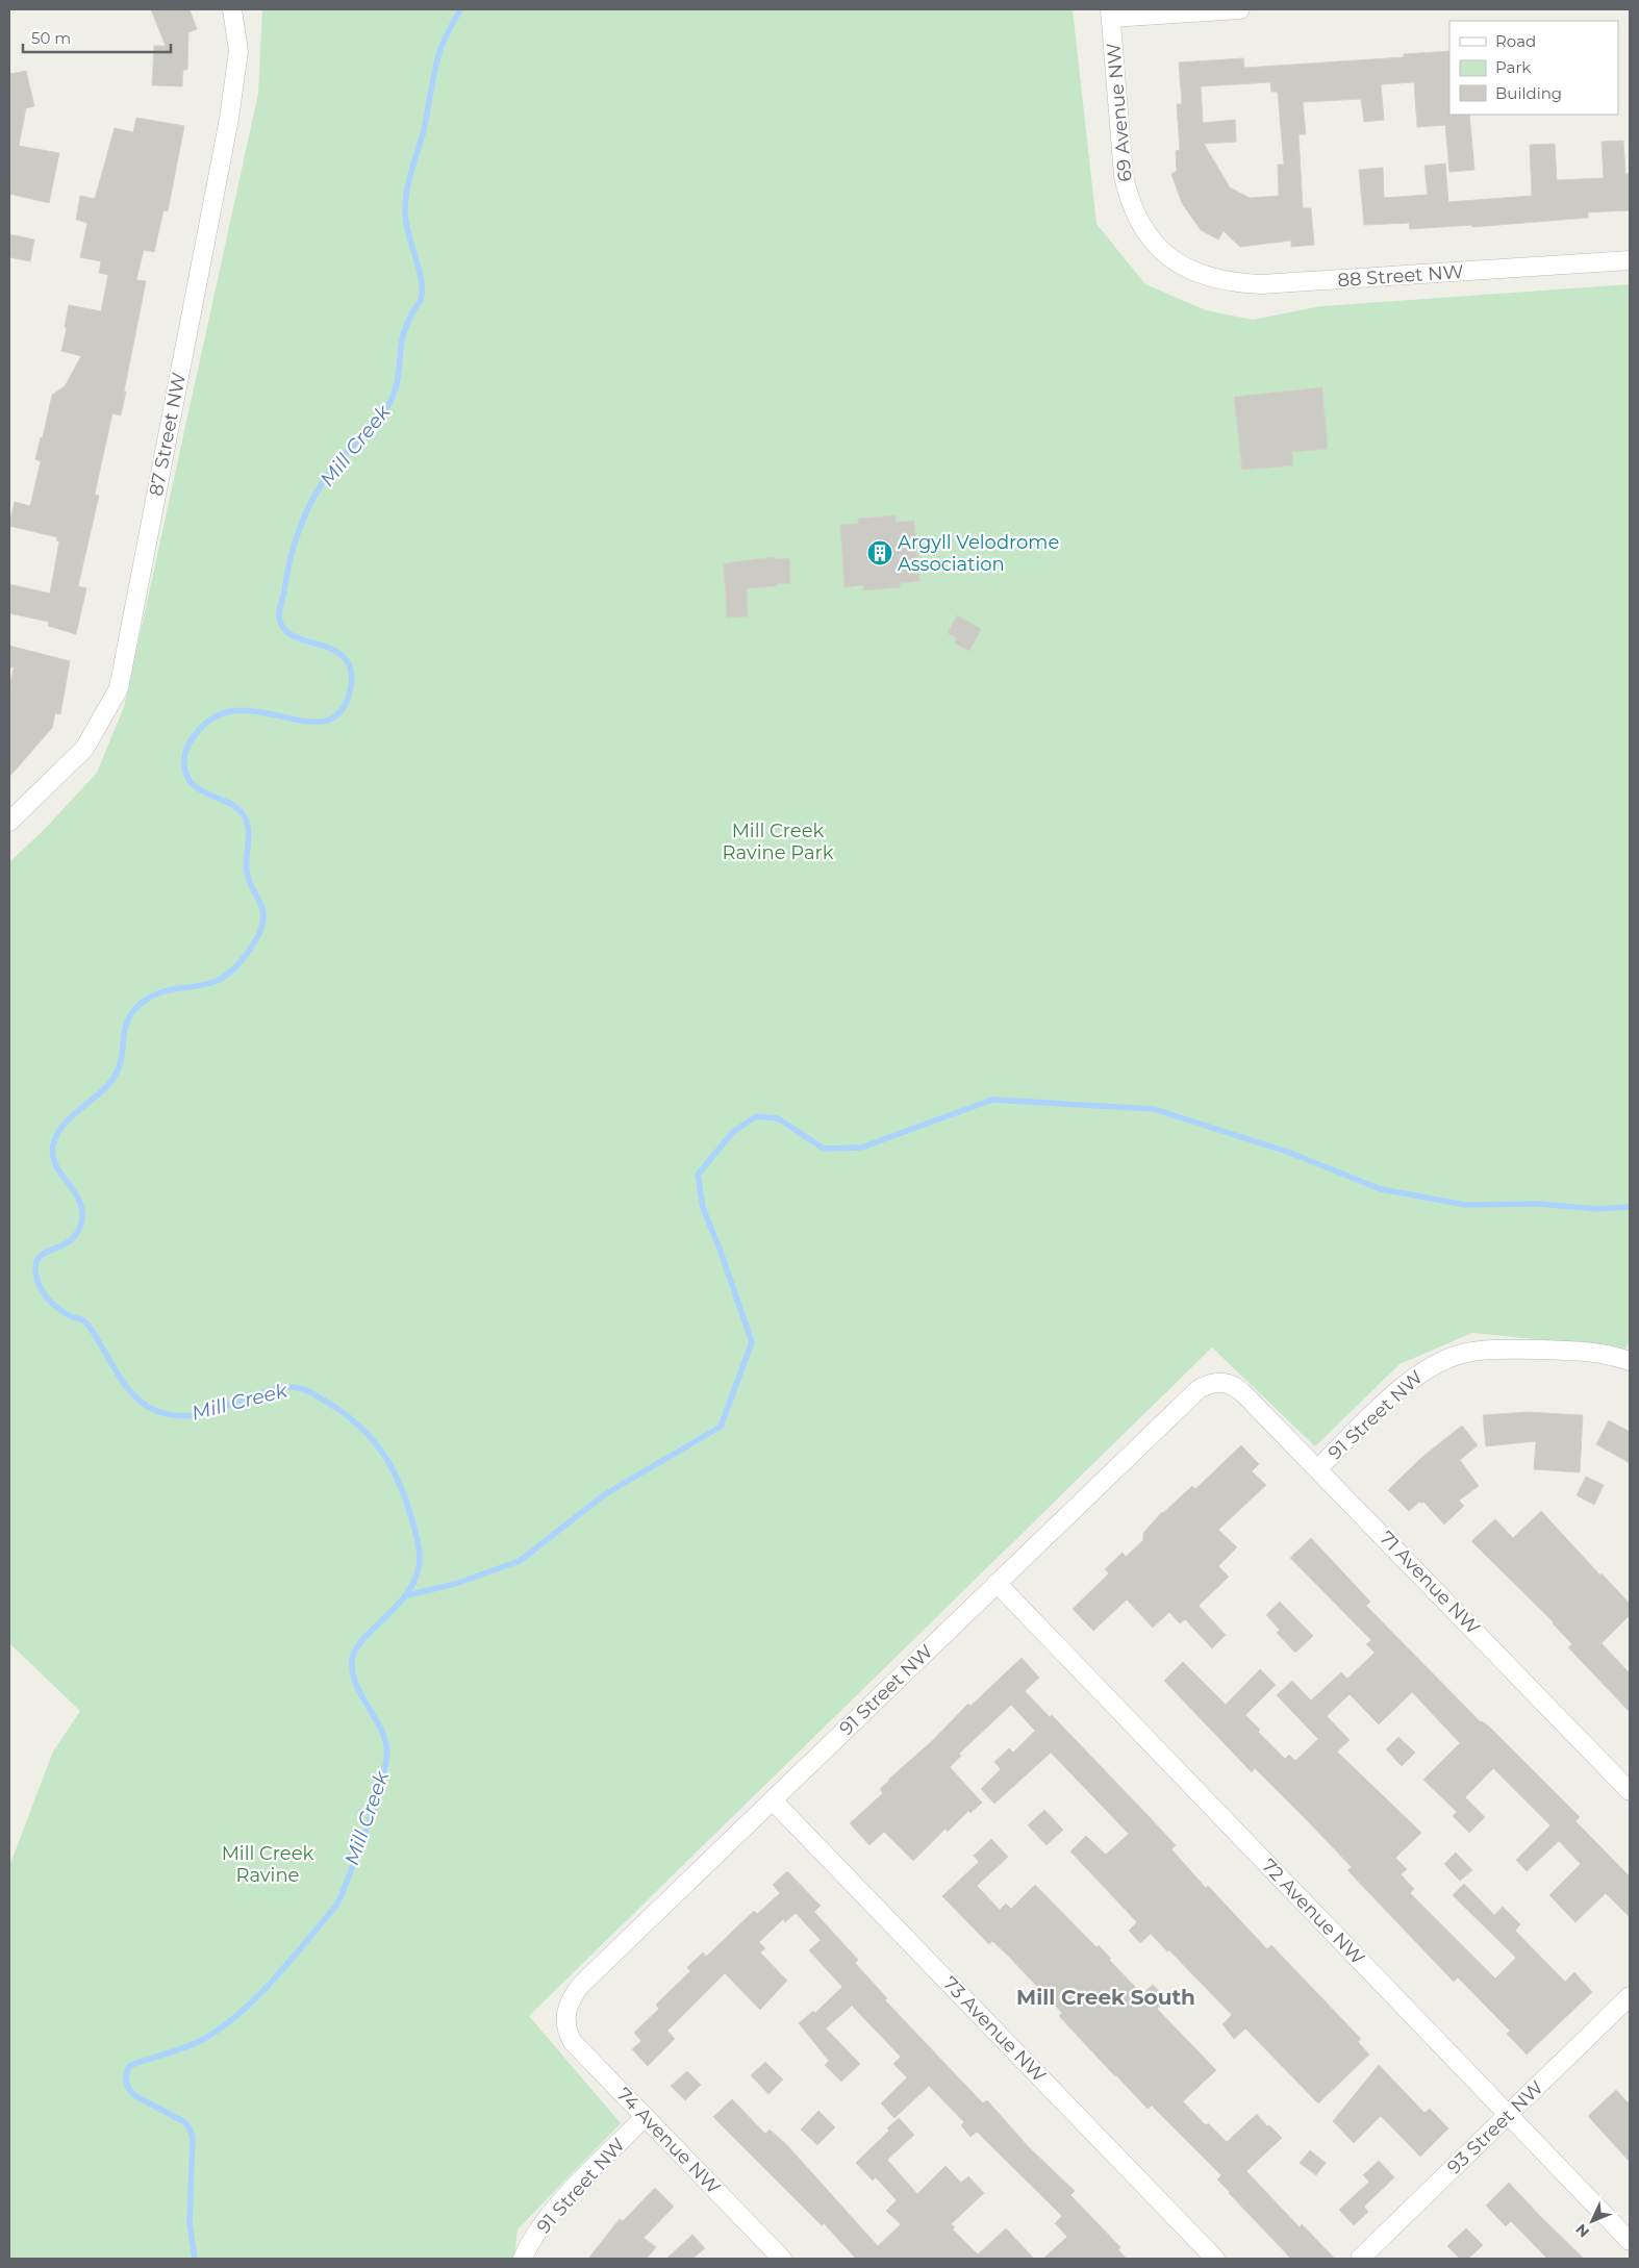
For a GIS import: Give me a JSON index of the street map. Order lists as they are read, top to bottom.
{
  "streets": {
    "street": [
      "69 Avenue NW",
      "88 Street NW",
      "87 Street NW",
      "91 Street NW",
      "71 Avenue NW",
      "72 Avenue NW",
      "73 Avenue NW",
      "93 Street NW",
      "74 Avenue NW"
    ]
  },
  "crossings": [
    ["69 Avenue NW", "88 Street NW"],
    ["91 Street NW", "71 Avenue NW"],
    ["91 Street NW", "72 Avenue NW"],
    ["91 Street NW", "73 Avenue NW"],
    ["91 Street NW", "74 Avenue NW"],
    ["72 Avenue NW", "93 Street NW"]
  ],
  "districts": ["Mill Creek South"],
  "water": ["Mill Creek"],
  "parks": ["Mill Creek Ravine Park", "Mill Creek Ravine"],
  "places": {
    "building": ["Argyll Velodrome Association"]
  },
  "legend": ["Road", "Park", "Building"],
  "scale_bar": "50 m",
  "north": "bottom left"
}
